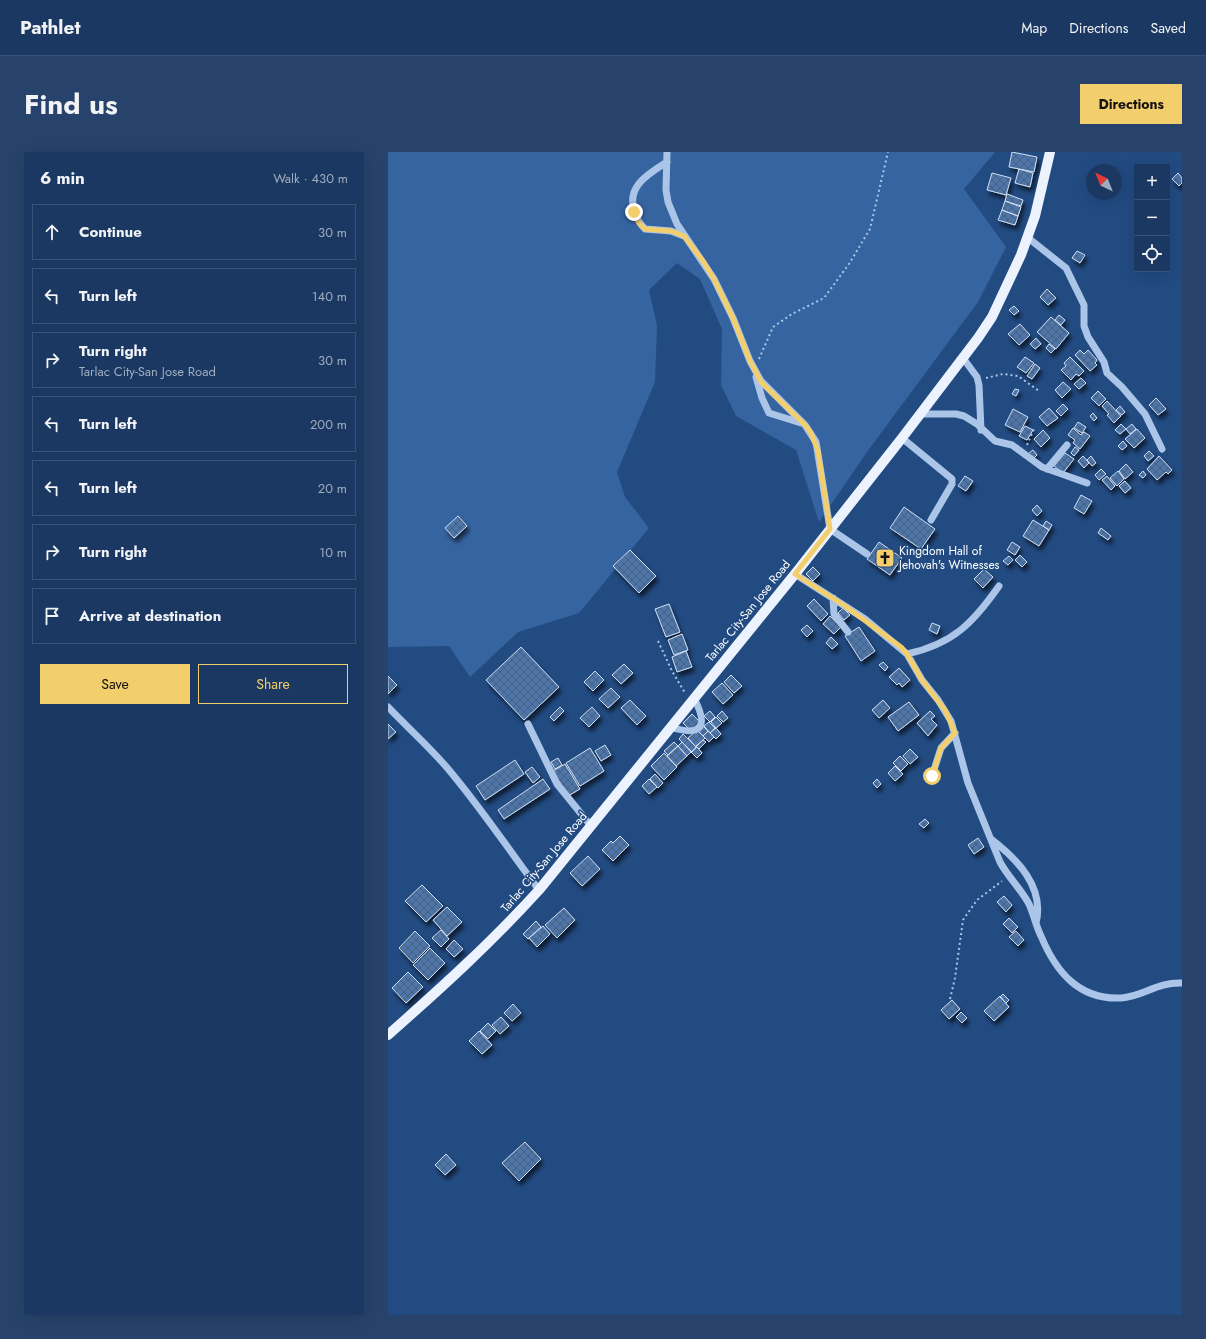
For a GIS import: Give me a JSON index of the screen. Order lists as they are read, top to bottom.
{
  "streets": {
    "main road": ["Tarlac City-San Jose Road"]
  },
  "places": {
    "church": ["Kingdom Hall of Jehovah's Witnesses"]
  },
  "north": "top left",
  "page": {
    "header": "Pathlet",
    "nav": ["Map", "Directions", "Saved"],
    "title": "Find us",
    "buttons": [
      "Directions",
      ["Save", "Share"]
    ],
    "heading": ["6 min", "Walk · 430 m"],
    "map_buttons": ["+", "−"],
    "list": [
      ["Continue", "30 m"],
      ["Turn left", "140 m"],
      ["Turn right", "Tarlac City-San Jose Road", "30 m"],
      ["Turn left", "200 m"],
      ["Turn left", "20 m"],
      ["Turn right", "10 m"],
      "Arrive at destination"
    ]
  }
}
